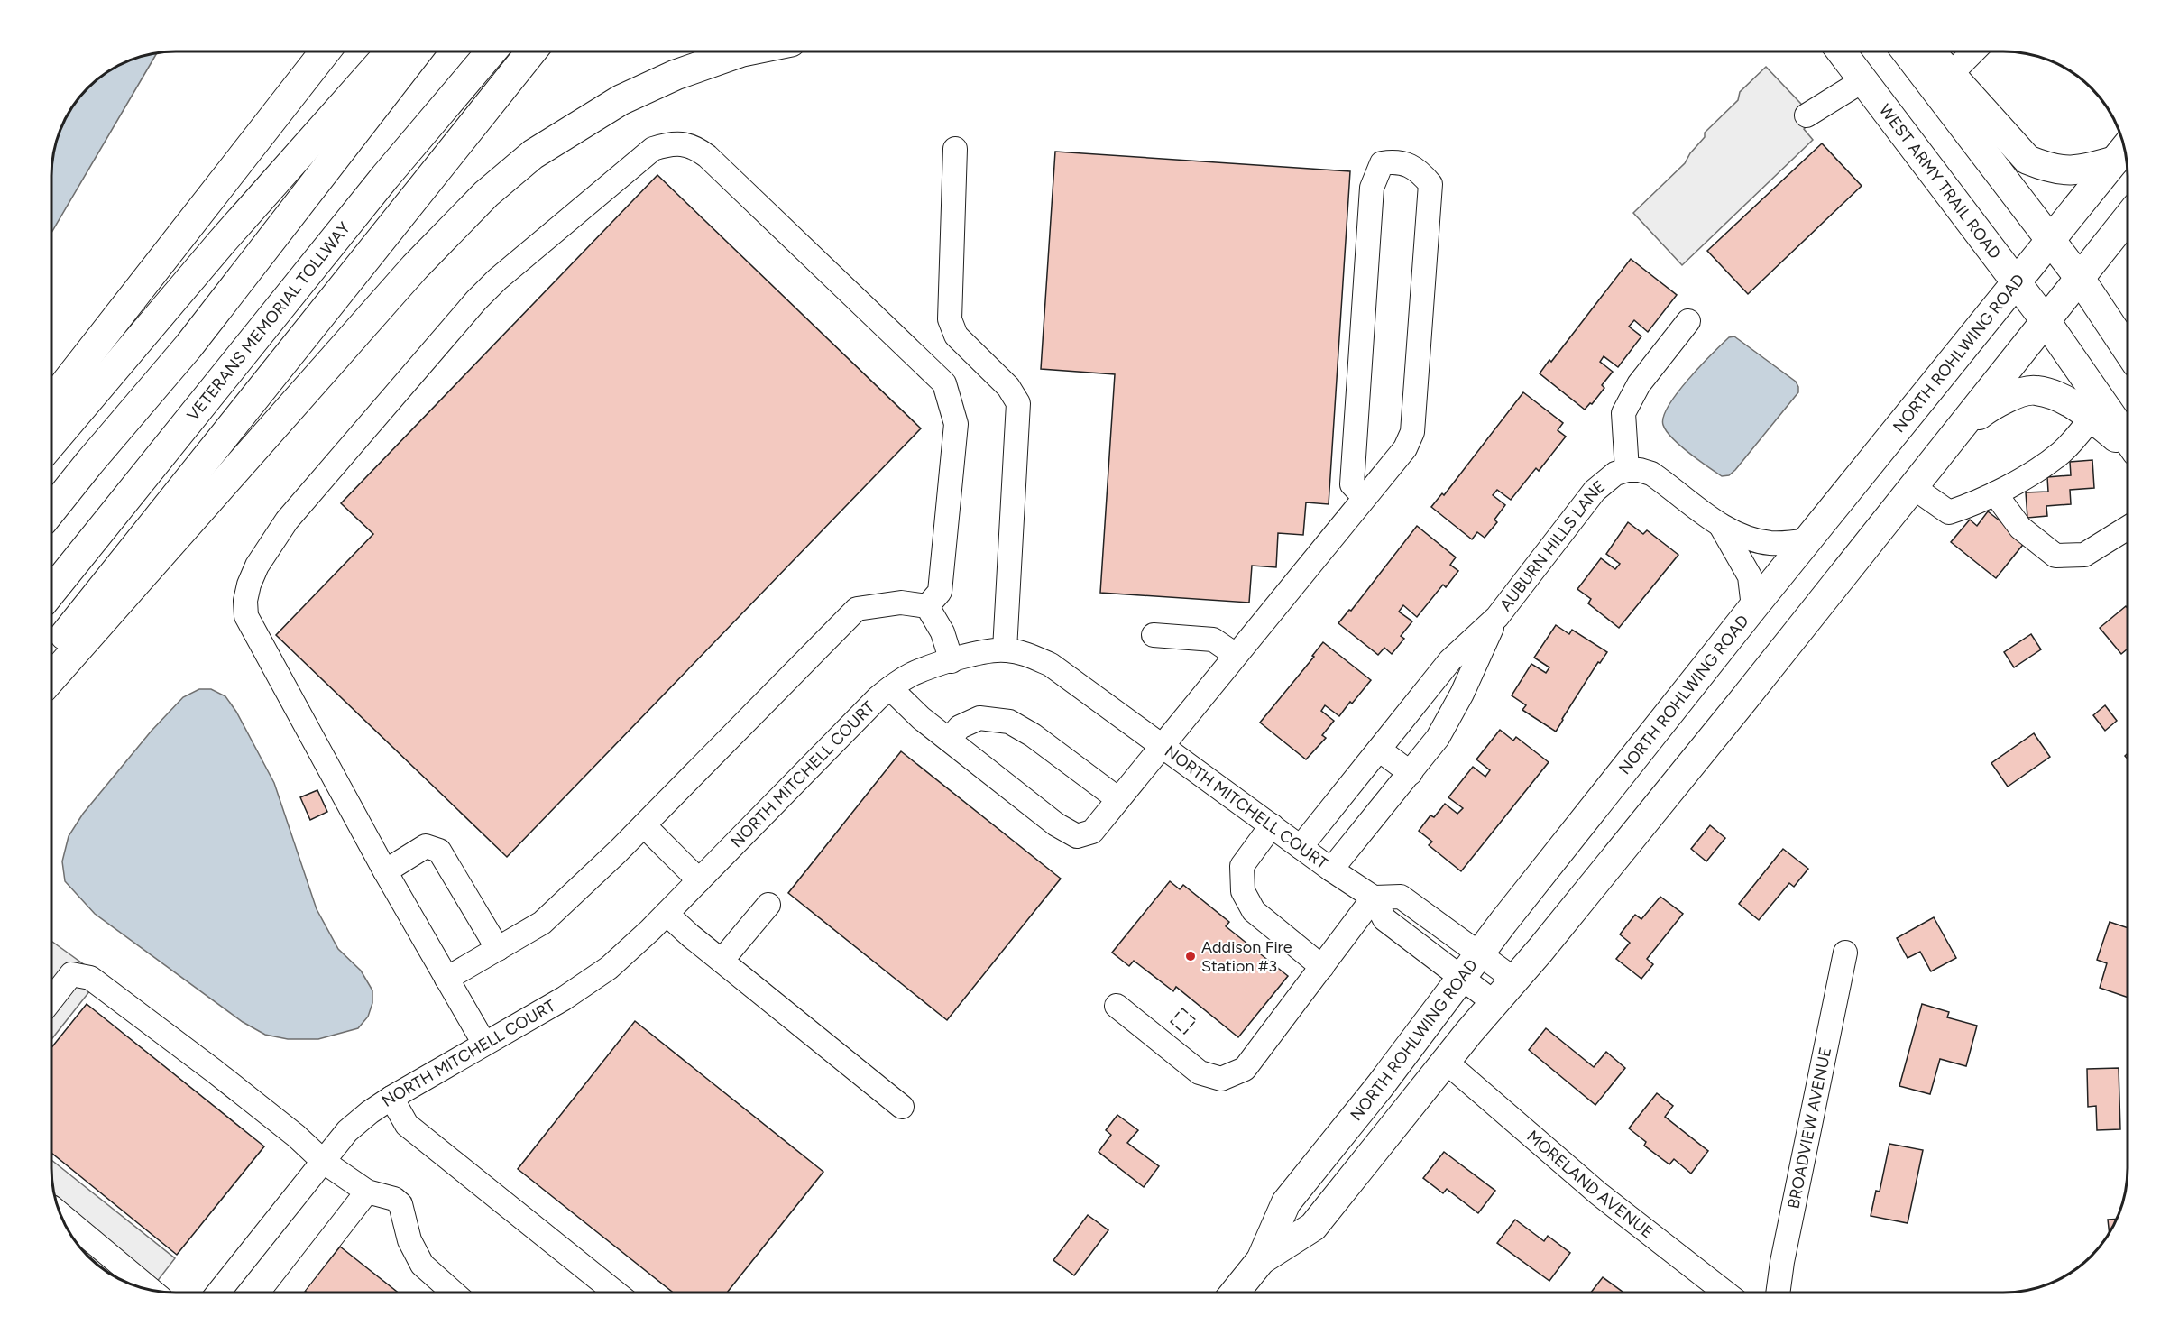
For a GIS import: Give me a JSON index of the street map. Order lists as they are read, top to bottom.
{
  "streets": {
    "highway": ["VETERANS MEMORIAL TOLLWAY"],
    "main road": ["WEST ARMY TRAIL ROAD", "NORTH ROHLWING ROAD"],
    "street": [
      "AUBURN HILLS LANE",
      "NORTH MITCHELL COURT",
      "BROADVIEW AVENUE",
      "MORELAND AVENUE"
    ]
  },
  "crossings": [
    ["WEST ARMY TRAIL ROAD", "NORTH ROHLWING ROAD"],
    ["NORTH ROHLWING ROAD", "NORTH MITCHELL COURT"],
    ["NORTH ROHLWING ROAD", "MORELAND AVENUE"],
    ["AUBURN HILLS LANE", "NORTH MITCHELL COURT"]
  ],
  "places": ["Addison Fire Station #3"]
}
